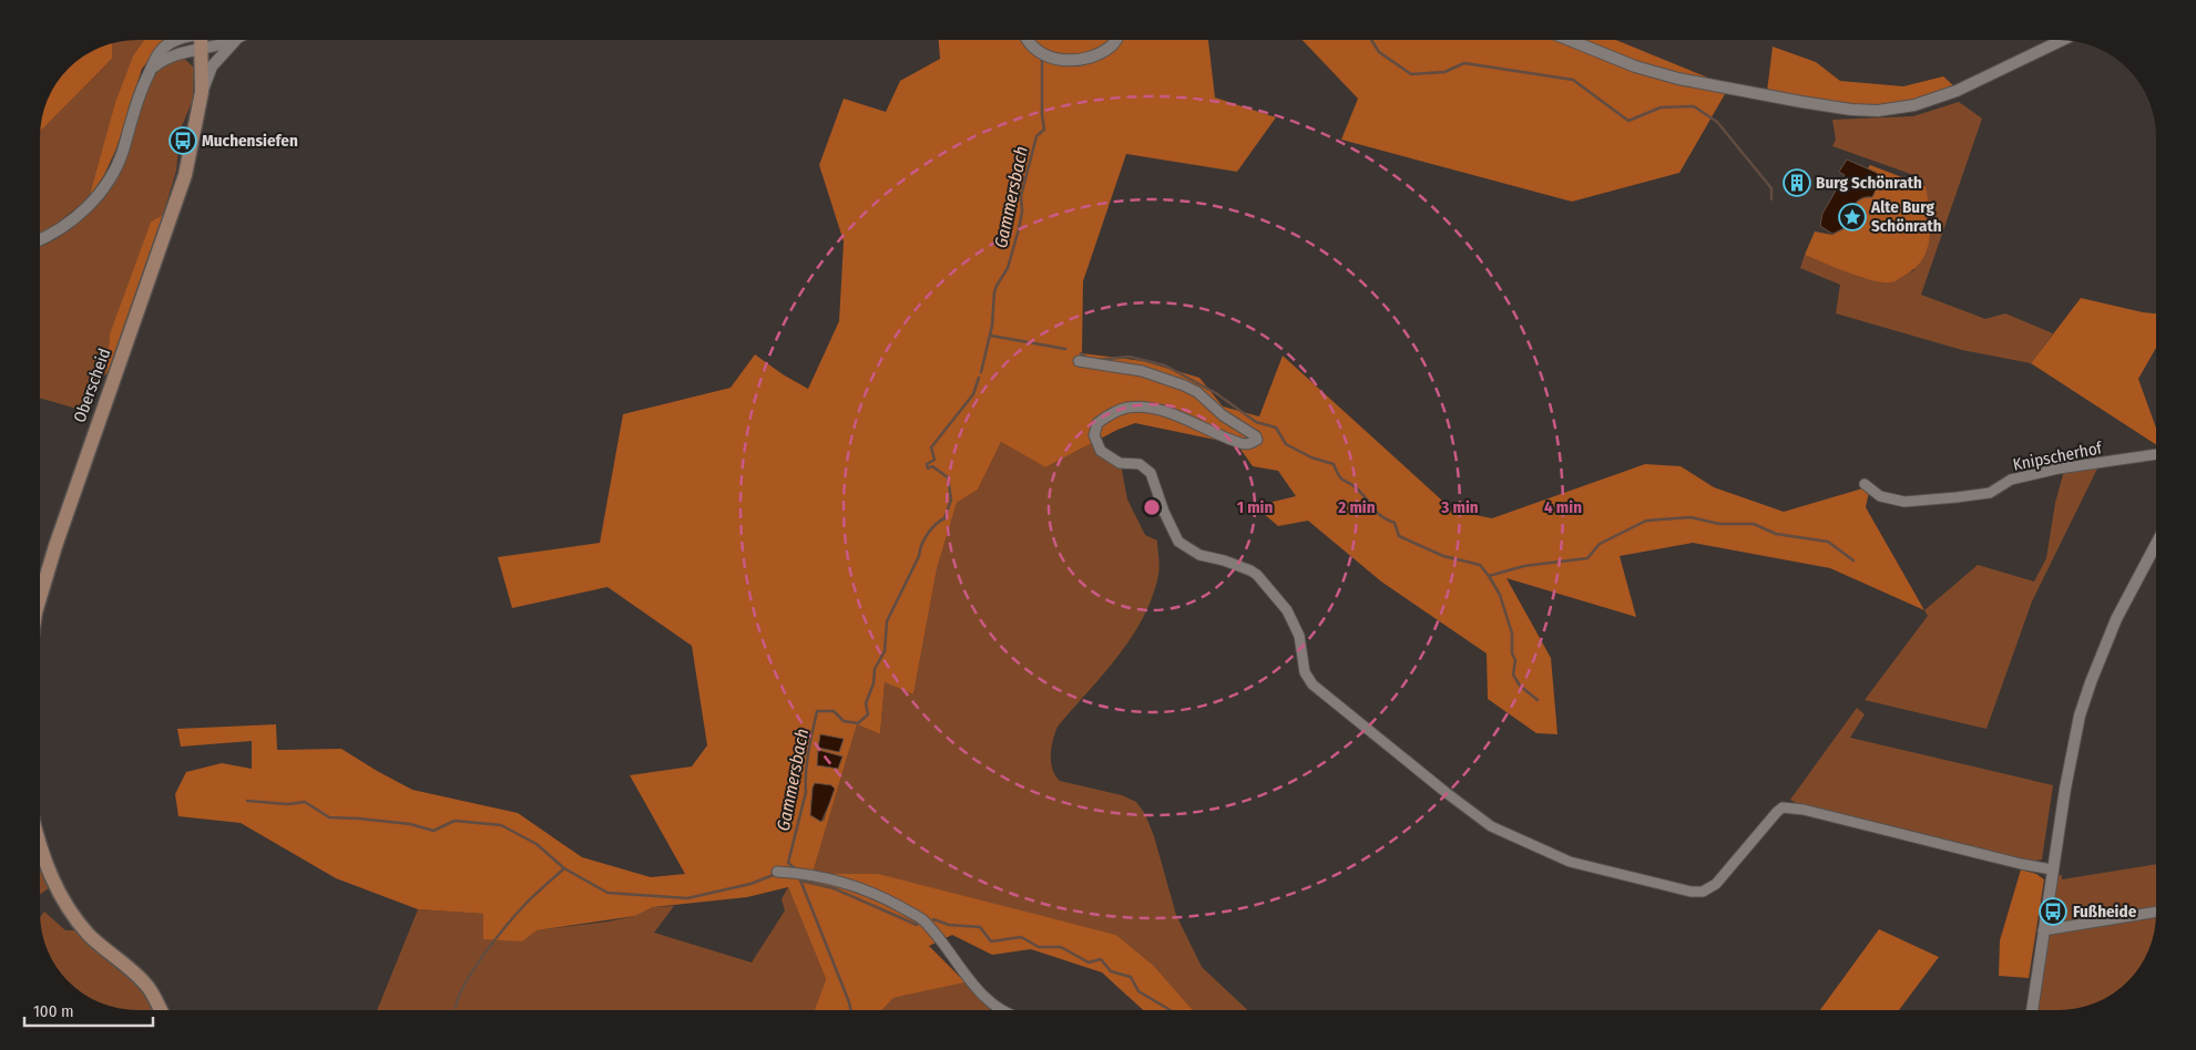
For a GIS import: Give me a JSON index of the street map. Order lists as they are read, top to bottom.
{
  "streets": {
    "main road": ["Oberscheid"],
    "street": ["Knipscherhof"]
  },
  "water": ["Gammersbach"],
  "places": {
    "bus stop": ["Muchensiefen", "Fußheide"],
    "building": ["Burg Schönrath"],
    "place": ["Alte Burg Schönrath"]
  },
  "scale_bar": "100 m",
  "rings": [
    "1 min",
    "2 min",
    "3 min",
    "4 min"
  ]
}
